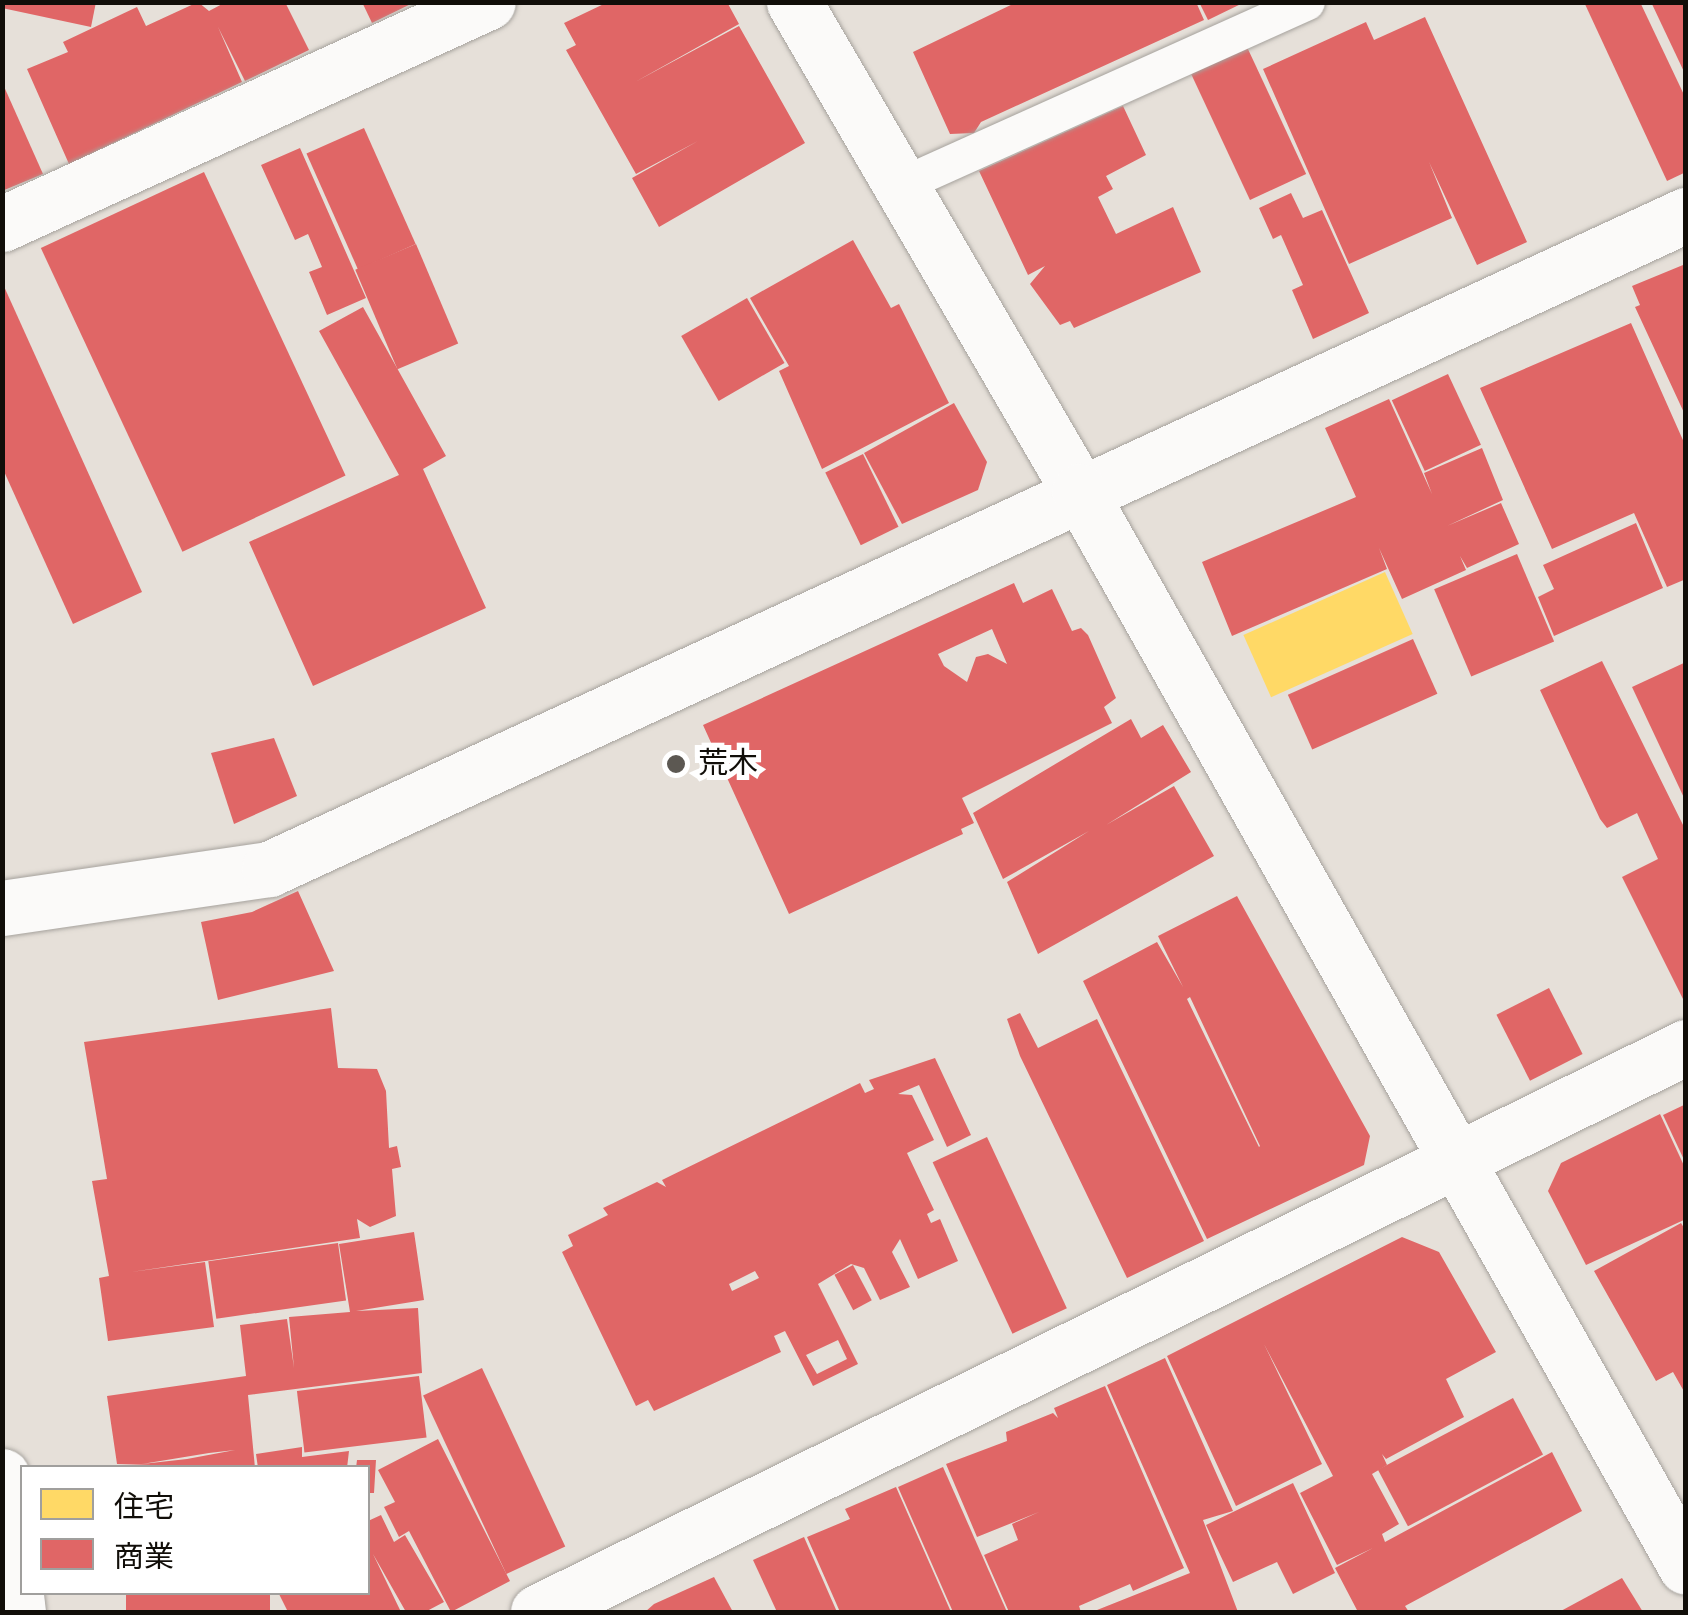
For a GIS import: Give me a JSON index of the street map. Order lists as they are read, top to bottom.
{
  "places": ["荒木"],
  "legend": ["住宅", "商業"]
}
